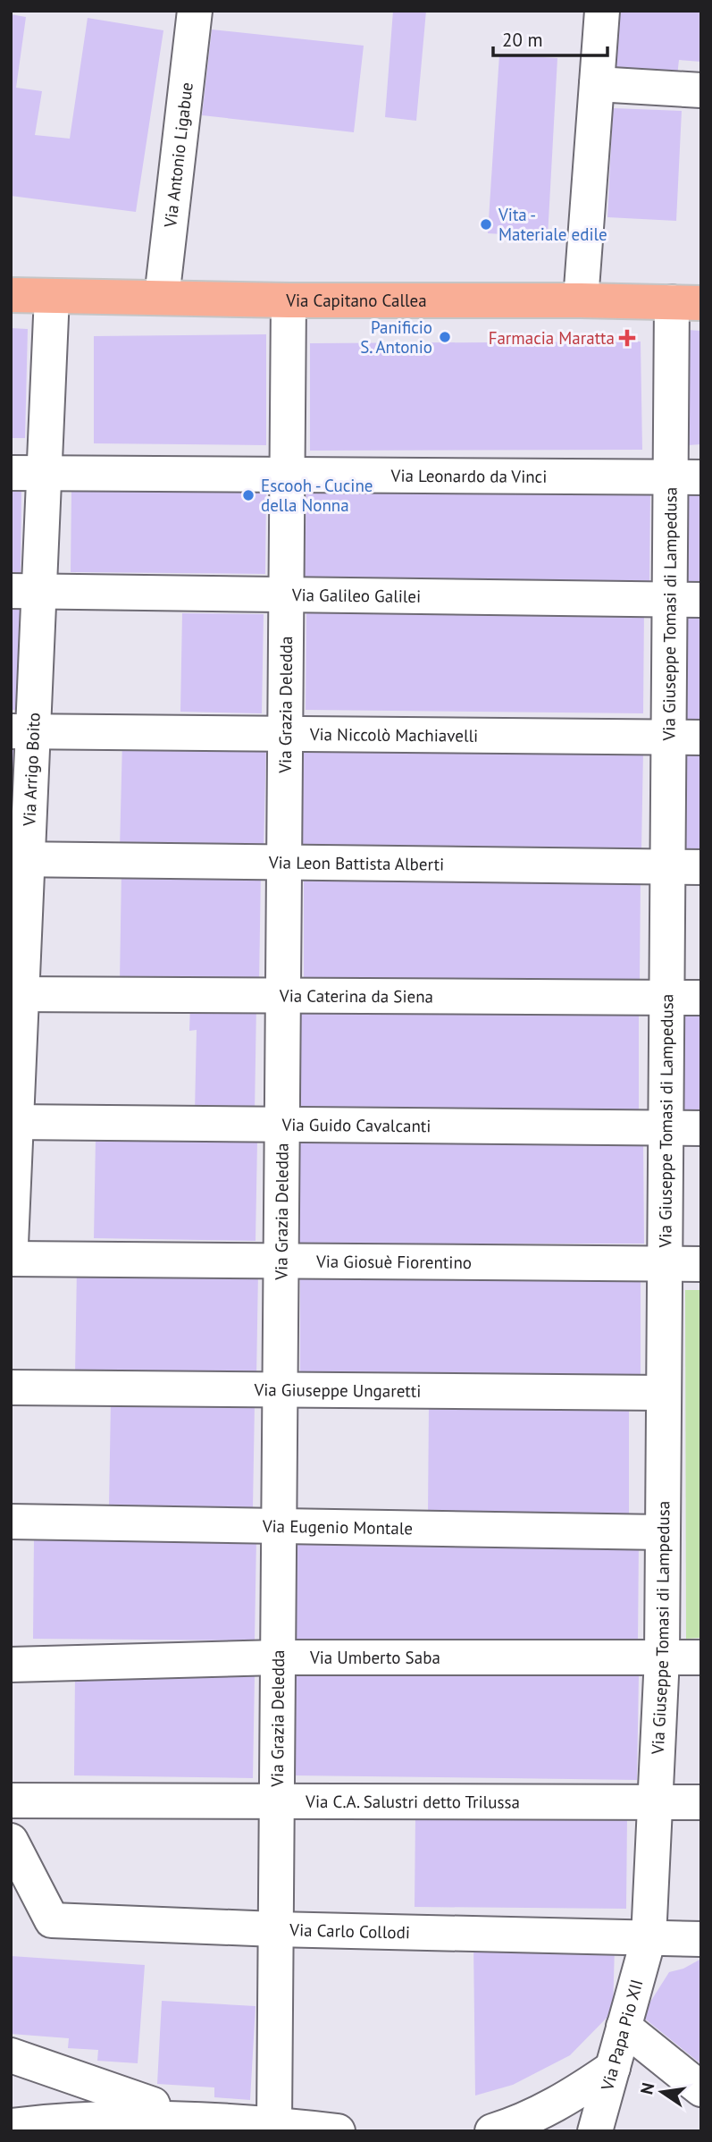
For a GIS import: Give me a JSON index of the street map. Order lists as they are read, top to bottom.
{
  "streets": {
    "main road": ["Via Capitano Callea"],
    "street": [
      "Via Antonio Ligabue",
      "Via Leonardo da Vinci",
      "Via Galileo Galilei",
      "Via Giuseppe Tomasi di Lampedusa",
      "Via Grazia Deledda",
      "Via Niccolò Machiavelli",
      "Via Arrigo Boito",
      "Via Leon Battista Alberti",
      "Via Caterina da Siena",
      "Via Guido Cavalcanti",
      "Via Giosuè Fiorentino",
      "Via Giuseppe Ungaretti",
      "Via Eugenio Montale",
      "Via Umberto Saba",
      "Via C.A. Salustri detto Trilussa",
      "Via Carlo Collodi",
      "Via Papa Pio XII"
    ]
  },
  "crossings": [
    ["Via Antonio Ligabue", "Via Capitano Callea"],
    ["Via Capitano Callea", "Via Giuseppe Tomasi di Lampedusa"],
    ["Via Capitano Callea", "Via Grazia Deledda"],
    ["Via Capitano Callea", "Via Arrigo Boito"],
    ["Via Leonardo da Vinci", "Via Giuseppe Tomasi di Lampedusa"],
    ["Via Leonardo da Vinci", "Via Grazia Deledda"],
    ["Via Leonardo da Vinci", "Via Arrigo Boito"],
    ["Via Galileo Galilei", "Via Giuseppe Tomasi di Lampedusa"],
    ["Via Galileo Galilei", "Via Grazia Deledda"],
    ["Via Galileo Galilei", "Via Arrigo Boito"],
    ["Via Giuseppe Tomasi di Lampedusa", "Via Niccolò Machiavelli"],
    ["Via Giuseppe Tomasi di Lampedusa", "Via Leon Battista Alberti"],
    ["Via Giuseppe Tomasi di Lampedusa", "Via Caterina da Siena"],
    ["Via Giuseppe Tomasi di Lampedusa", "Via Guido Cavalcanti"],
    ["Via Giuseppe Tomasi di Lampedusa", "Via Giosuè Fiorentino"],
    ["Via Giuseppe Tomasi di Lampedusa", "Via Giuseppe Ungaretti"],
    ["Via Giuseppe Tomasi di Lampedusa", "Via Eugenio Montale"],
    ["Via Giuseppe Tomasi di Lampedusa", "Via Umberto Saba"],
    ["Via Giuseppe Tomasi di Lampedusa", "Via C.A. Salustri detto Trilussa"],
    ["Via Giuseppe Tomasi di Lampedusa", "Via Carlo Collodi"],
    ["Via Giuseppe Tomasi di Lampedusa", "Via Papa Pio XII"],
    ["Via Grazia Deledda", "Via Niccolò Machiavelli"],
    ["Via Grazia Deledda", "Via Leon Battista Alberti"],
    ["Via Grazia Deledda", "Via Caterina da Siena"],
    ["Via Grazia Deledda", "Via Guido Cavalcanti"],
    ["Via Grazia Deledda", "Via Giosuè Fiorentino"],
    ["Via Grazia Deledda", "Via Giuseppe Ungaretti"],
    ["Via Grazia Deledda", "Via Eugenio Montale"],
    ["Via Grazia Deledda", "Via Umberto Saba"],
    ["Via Grazia Deledda", "Via C.A. Salustri detto Trilussa"],
    ["Via Grazia Deledda", "Via Carlo Collodi"],
    ["Via Niccolò Machiavelli", "Via Arrigo Boito"],
    ["Via Arrigo Boito", "Via Leon Battista Alberti"],
    ["Via Arrigo Boito", "Via Caterina da Siena"],
    ["Via Arrigo Boito", "Via Guido Cavalcanti"],
    ["Via Carlo Collodi", "Via Papa Pio XII"]
  ],
  "places": {
    "other": ["Vita - Materiale edile", "Panificio S. Antonio", "Escooh - Cucine della Nonna"],
    "health": ["Farmacia Maratta"]
  },
  "scale_bar": "20 m",
  "north": "left"
}
